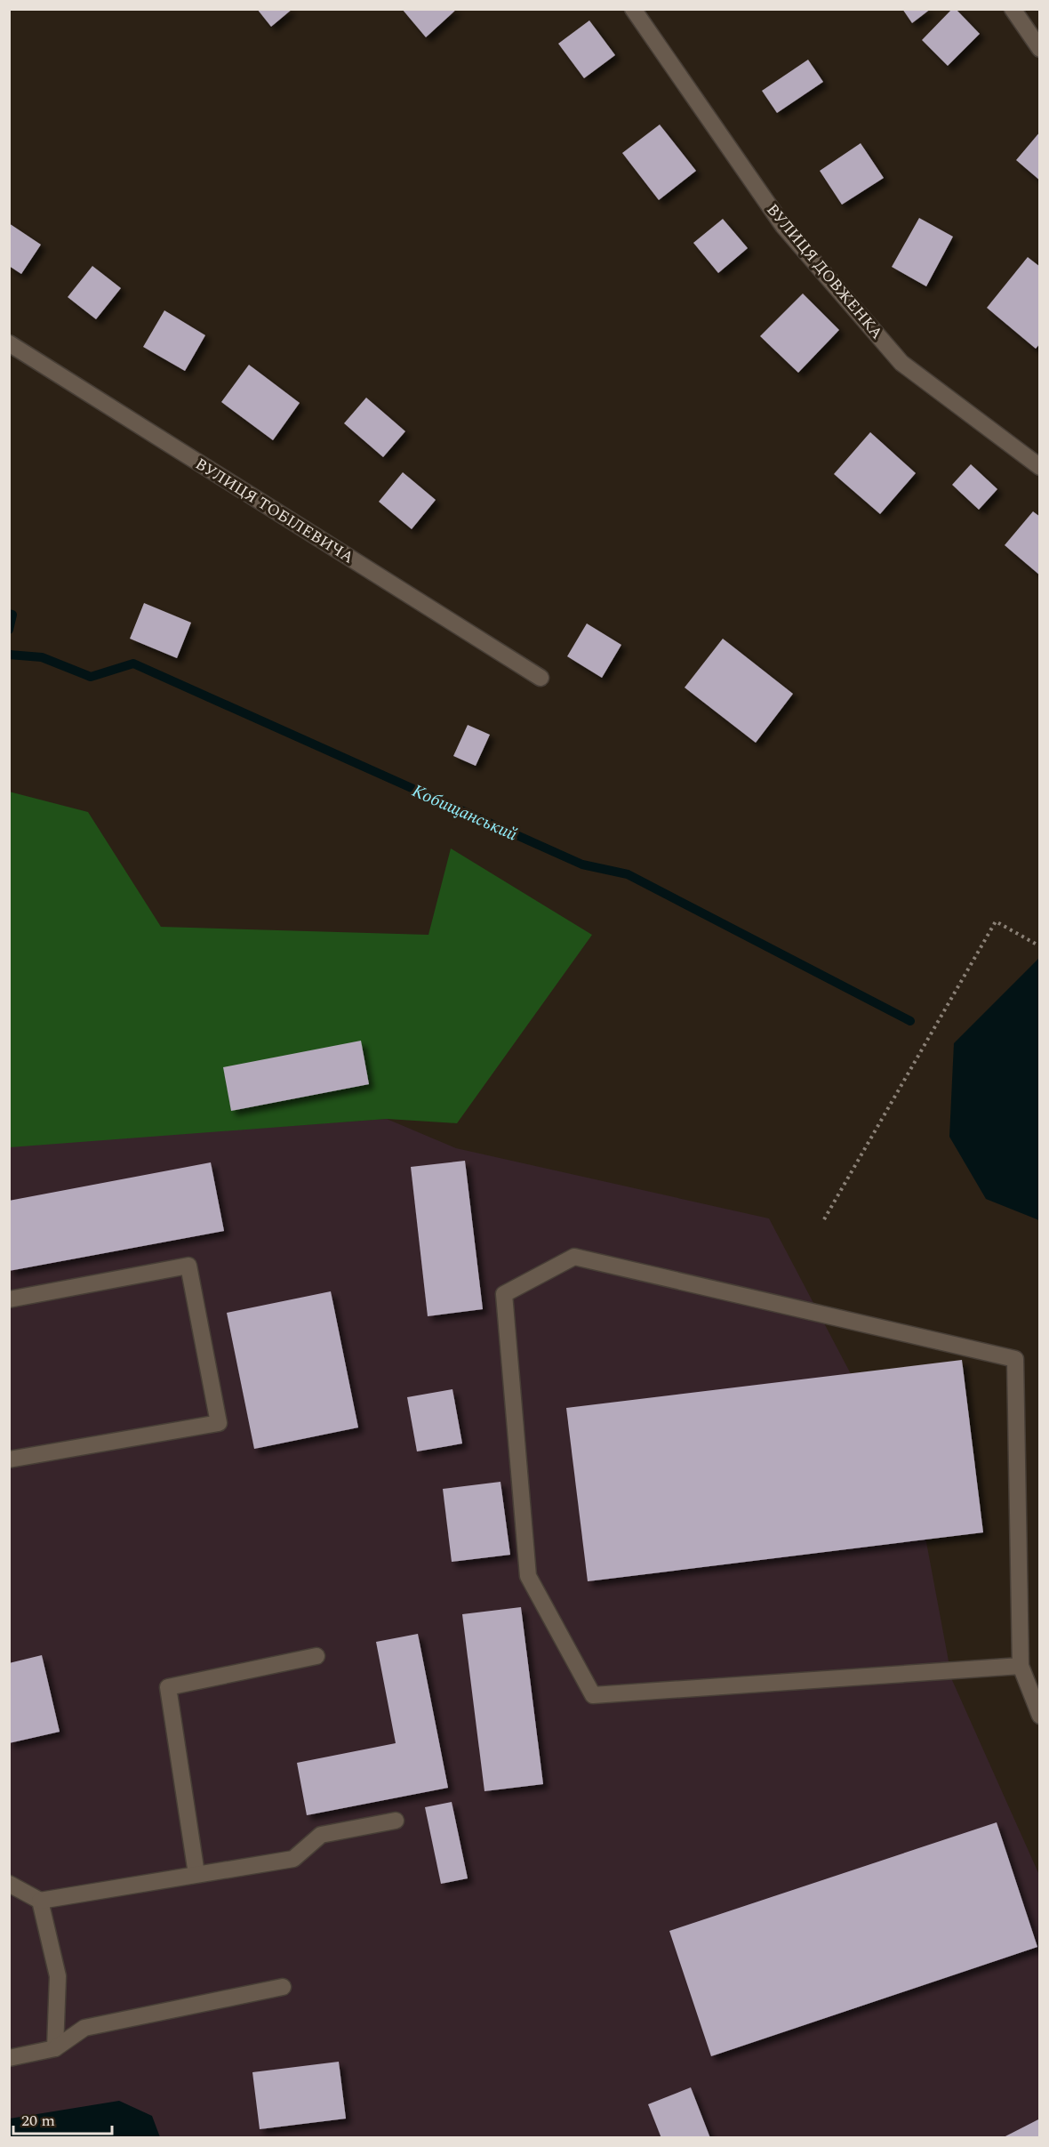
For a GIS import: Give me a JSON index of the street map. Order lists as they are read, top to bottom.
{
  "streets": {
    "street": ["ВУЛИЦЯ ДОВЖЕНКА", "ВУЛИЦЯ ТОБІЛЕВИЧА"]
  },
  "water": ["Кобищанський"],
  "scale_bar": "20 m"
}
